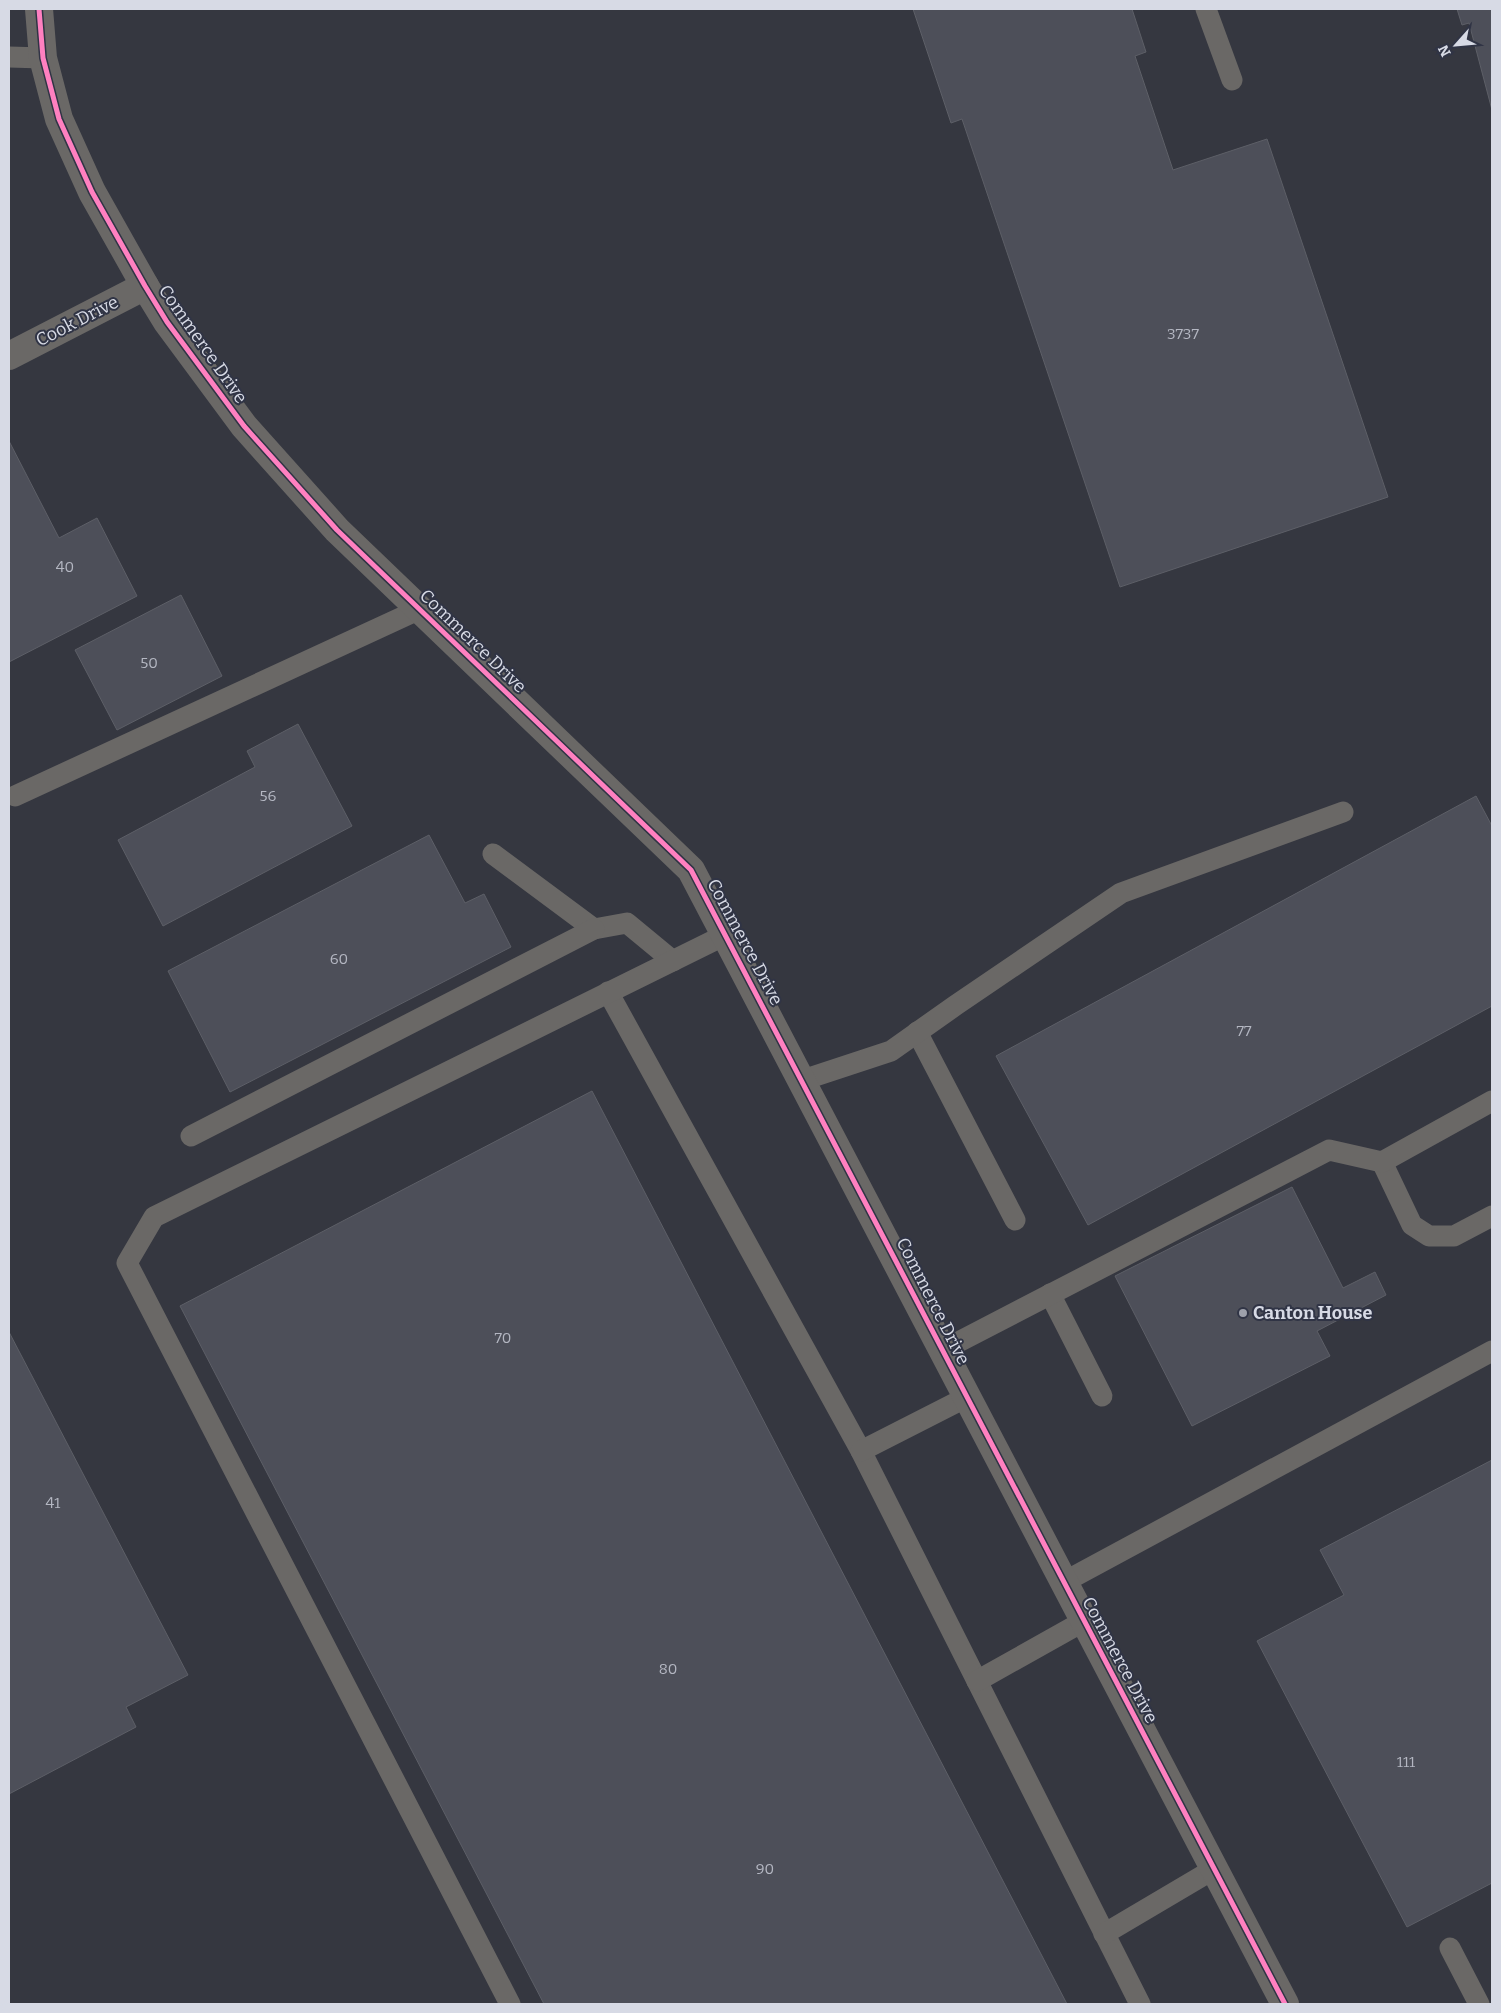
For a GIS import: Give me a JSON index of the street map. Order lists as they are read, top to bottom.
{
  "streets": {
    "street": ["Cook Drive", "Commerce Drive"]
  },
  "crossings": [
    ["Cook Drive", "Commerce Drive"]
  ],
  "places": ["Canton House"],
  "house_numbers": [
    "3737",
    "40",
    "50",
    "56",
    "60",
    "77",
    "70",
    "41",
    "80",
    "111",
    "90"
  ],
  "north": "bottom left"
}
